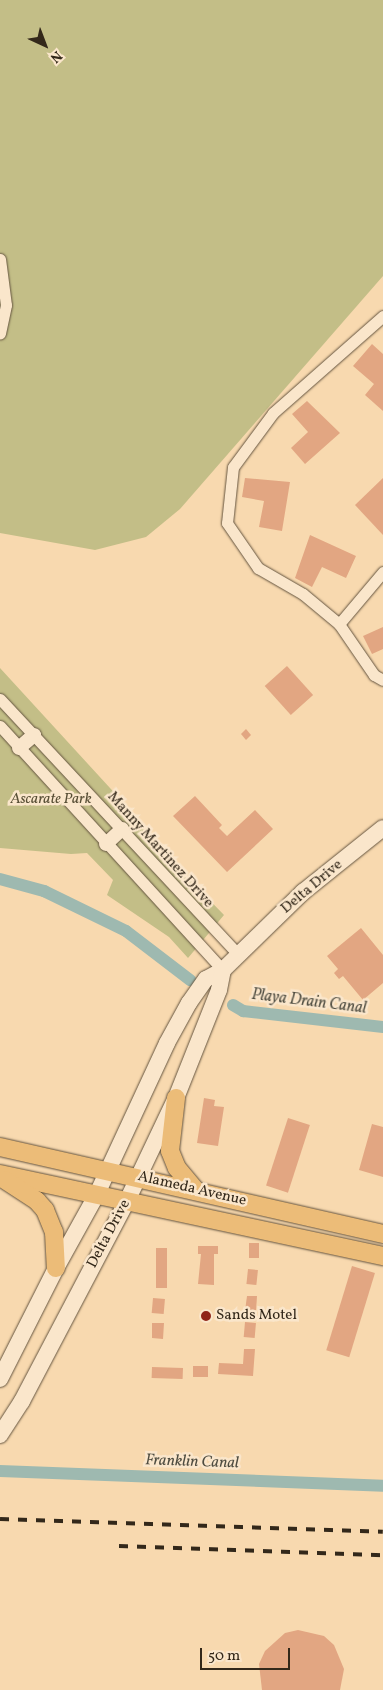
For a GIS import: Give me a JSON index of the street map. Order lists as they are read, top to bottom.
{
  "streets": {
    "main road": ["Delta Drive", "Alameda Avenue"],
    "street": ["Manny Martinez Drive"]
  },
  "crossings": [
    ["Manny Martinez Drive", "Delta Drive"],
    ["Delta Drive", "Alameda Avenue"]
  ],
  "water": ["Playa Drain Canal", "Franklin Canal"],
  "parks": ["Ascarate Park"],
  "places": ["Sands Motel"],
  "scale_bar": "50 m",
  "north": "bottom right"
}
